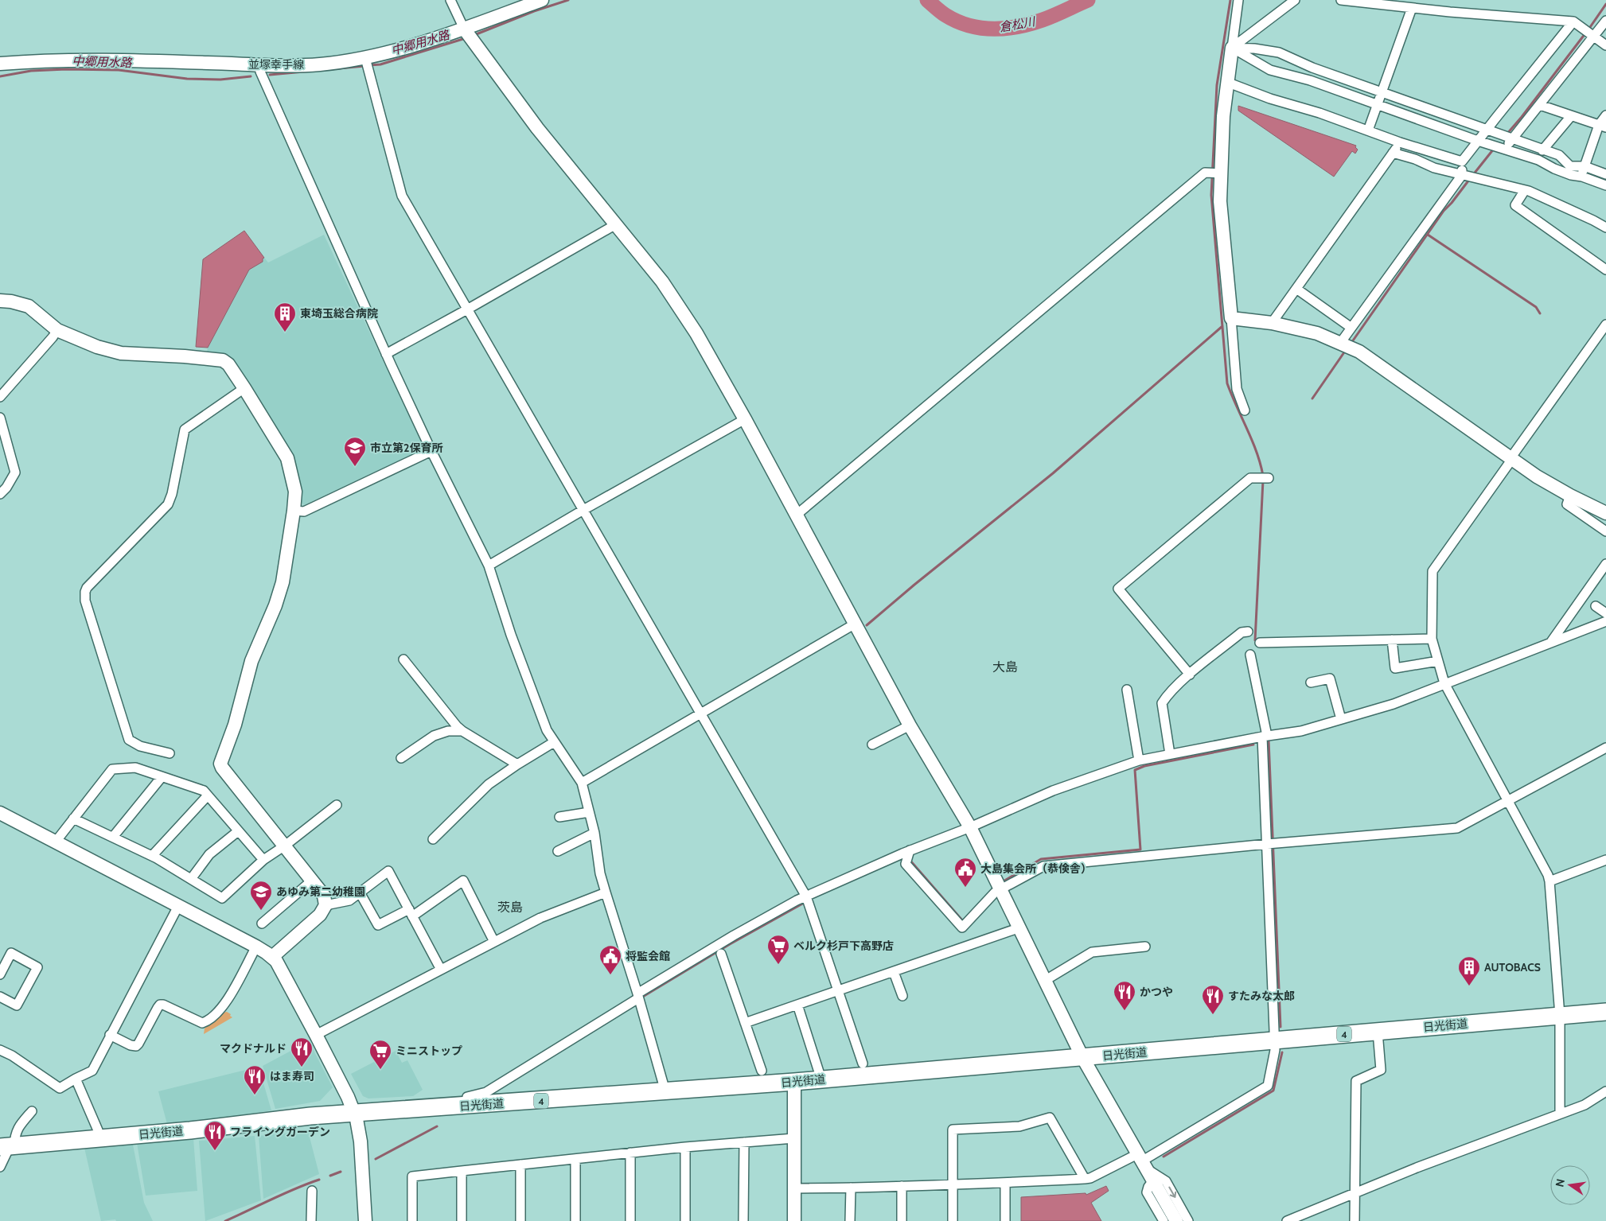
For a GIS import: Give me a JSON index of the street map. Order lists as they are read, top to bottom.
{
  "streets": {
    "highway": ["日光街道", "4"],
    "street": ["並塚幸手線"]
  },
  "districts": ["大島", "茨島"],
  "water": ["倉松川", "中郷用水路"],
  "places": {
    "building": ["東埼玉総合病院", "AUTOBACS"],
    "school or university": ["市立第2保育所", "あゆみ第二幼稚園"],
    "public building": ["大島集会所（恭倹舎）", "将監会館"],
    "supermarket": ["ベルク杉戸下高野店", "ミニストップ"],
    "restaurant": [
      "かつや",
      "すたみな太郎",
      "マクドナルド",
      "はま寿司",
      "フライングガーデン"
    ]
  },
  "north": "left"
}
